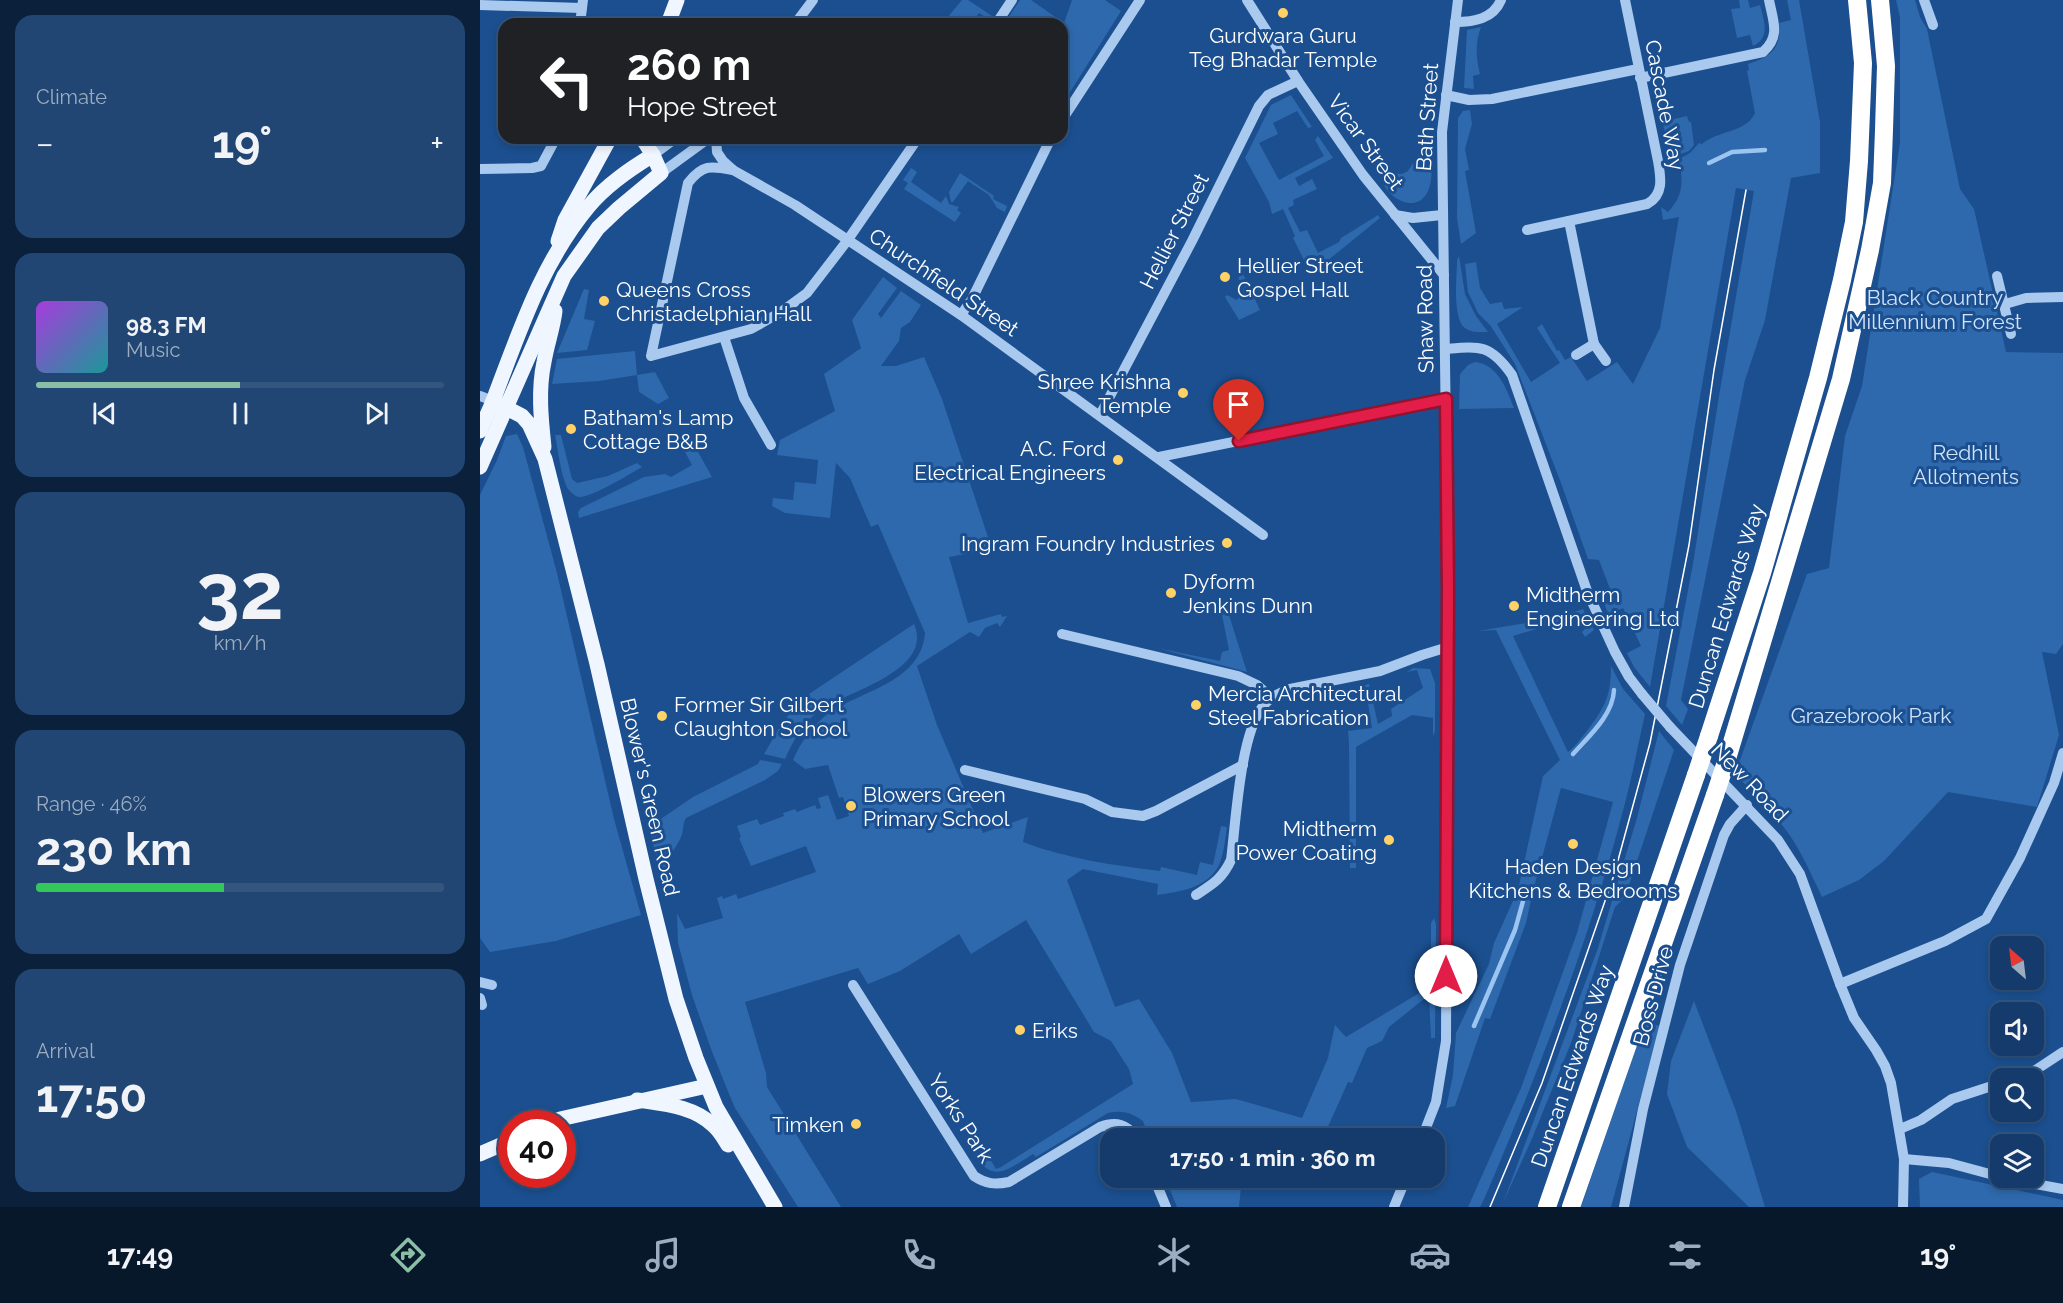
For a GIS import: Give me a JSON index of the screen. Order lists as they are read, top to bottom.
{
  "streets": {
    "highway": ["Duncan Edwards Way"],
    "main road": ["Blower's Green Road"],
    "street": [
      "Cascade Way",
      "Bath Street",
      "Vicar Street",
      "Hellier Street",
      "Churchfield Street",
      "Shaw Road",
      "New Road",
      "Boss Drive",
      "Yorks Park"
    ]
  },
  "crossings": [
    ["Bath Street", "Vicar Street"],
    ["Bath Street", "Shaw Road"],
    ["Vicar Street", "Hellier Street"],
    ["Vicar Street", "Shaw Road"],
    ["Hellier Street", "Churchfield Street"],
    ["Shaw Road", "New Road"],
    ["New Road", "Boss Drive"]
  ],
  "parks": ["Black Country Millennium Forest", "Redhill Allotments", "Grazebrook Park"],
  "places": [
    "Gurdwara Guru Teg Bhadar Temple",
    "Hellier Street Gospel Hall",
    "Queens Cross Christadelphian Hall",
    "Shree Krishna Temple",
    "Batham's Lamp Cottage B&B",
    "A.C. Ford Electrical Engineers",
    "Ingram Foundry Industries",
    "Dyform Jenkins Dunn",
    "Midtherm Engineering Ltd",
    "Mercia Architectural Steel Fabrication",
    "Former Sir Gilbert Claughton School",
    "Blowers Green Primary School",
    "Midtherm Power Coating",
    "Haden Design Kitchens & Bedrooms",
    "Eriks",
    "Timken"
  ],
  "north": "top left",
  "page": {
    "tile": [
      "Climate",
      ["32", "km/h"],
      ["Range · 46%", "230 km"],
      ["Arrival", "17:50"]
    ],
    "turn": ["260 m", "Hope Street"],
    "heat": ["−", "19°", "+"],
    "song": ["98.3 FM", "Music"],
    "limit": "40",
    "trip": "17:50 · 1 min · 360 m",
    "tabs": ["17:49", "19°"]
  }
}
